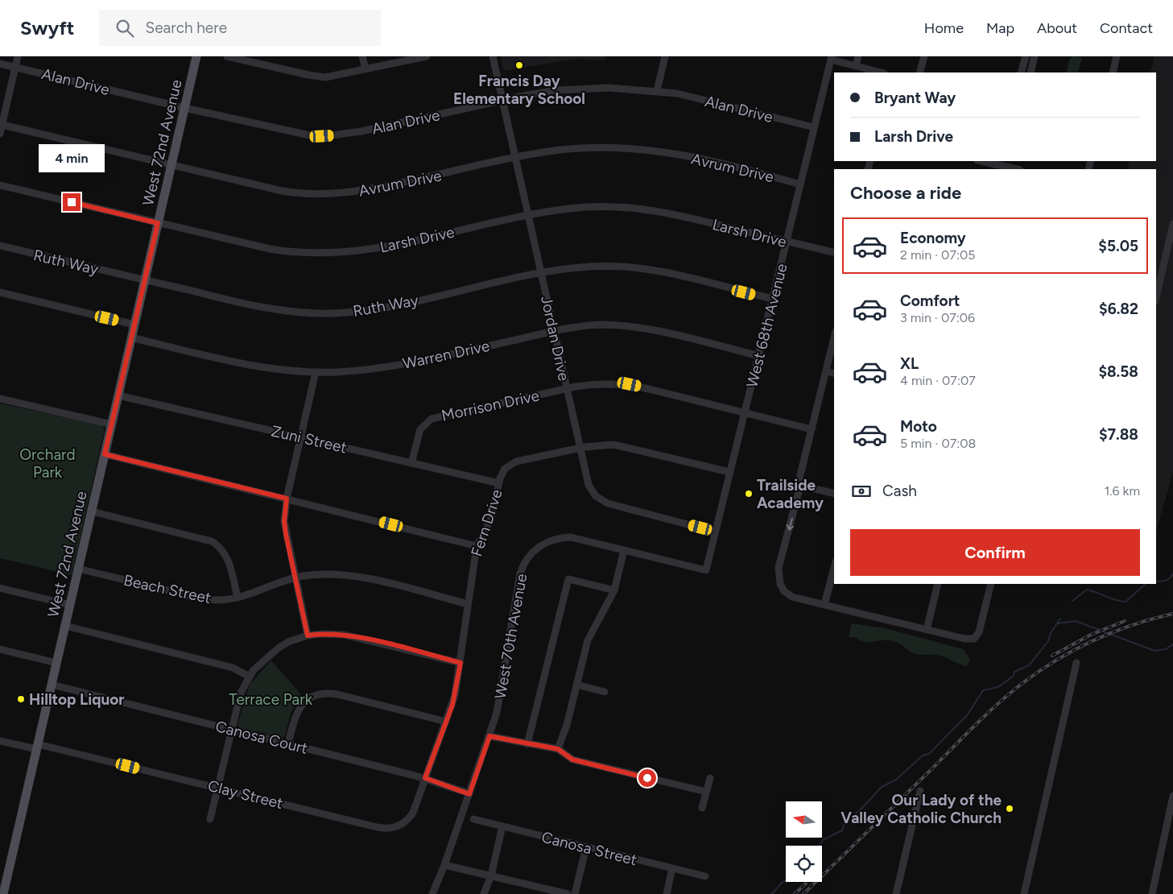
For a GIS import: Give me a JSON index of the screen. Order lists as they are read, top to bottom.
{
  "streets": {
    "main road": ["West 72nd Avenue"],
    "street": [
      "Alan Drive",
      "Avrum Drive",
      "Larsh Drive",
      "Ruth Way",
      "West 68th Avenue",
      "Jordan Drive",
      "Warren Drive",
      "Morrison Drive",
      "Zuni Street",
      "Fern Drive",
      "Beach Street",
      "West 70th Avenue",
      "Canosa Court",
      "Clay Street",
      "Canosa Street"
    ]
  },
  "crossings": [
    ["Alan Drive", "West 72nd Avenue"],
    ["Alan Drive", "West 68th Avenue"],
    ["Alan Drive", "Jordan Drive"],
    ["West 72nd Avenue", "Avrum Drive"],
    ["West 72nd Avenue", "Larsh Drive"],
    ["West 72nd Avenue", "Ruth Way"],
    ["West 72nd Avenue", "Warren Drive"],
    ["West 72nd Avenue", "Zuni Street"],
    ["West 72nd Avenue", "Beach Street"],
    ["West 72nd Avenue", "Canosa Court"],
    ["West 72nd Avenue", "Clay Street"],
    ["Avrum Drive", "West 68th Avenue"],
    ["Avrum Drive", "Jordan Drive"],
    ["Larsh Drive", "West 68th Avenue"],
    ["Larsh Drive", "Jordan Drive"],
    ["Ruth Way", "West 68th Avenue"],
    ["Ruth Way", "Jordan Drive"],
    ["West 68th Avenue", "Jordan Drive"],
    ["West 68th Avenue", "Warren Drive"],
    ["West 68th Avenue", "Morrison Drive"],
    ["West 68th Avenue", "Fern Drive"],
    ["West 68th Avenue", "West 70th Avenue"],
    ["Jordan Drive", "Warren Drive"],
    ["Jordan Drive", "Morrison Drive"],
    ["Jordan Drive", "Fern Drive"],
    ["Morrison Drive", "Zuni Street"],
    ["Zuni Street", "Fern Drive"],
    ["Fern Drive", "Beach Street"],
    ["Fern Drive", "Canosa Court"],
    ["Fern Drive", "Clay Street"],
    ["West 70th Avenue", "Canosa Court"],
    ["Canosa Court", "Clay Street"]
  ],
  "parks": ["Orchard Park", "Terrace Park"],
  "places": [
    "Francis Day Elementary School",
    "Trailside Academy",
    "Hilltop Liquor",
    "Our Lady of the Valley Catholic Church"
  ],
  "north": "left",
  "page": {
    "header": "Swyft",
    "search": "Search here",
    "nav": [
      "Home",
      "Map",
      "About",
      "Contact"
    ],
    "banner": ["Bryant Way", "Larsh Drive"],
    "bubble": "4 min",
    "heading": "Choose a ride",
    "list": [
      {
        "name": "Economy",
        "note": "2 min · 07:05",
        "value": "$5.05"
      },
      {
        "name": "Comfort",
        "note": "3 min · 07:06",
        "value": "$6.82"
      },
      {
        "name": "XL",
        "note": "4 min · 07:07",
        "value": "$8.58"
      },
      {
        "name": "Moto",
        "note": "5 min · 07:08",
        "value": "$7.88"
      }
    ],
    "pay": ["Cash", "1.6 km"],
    "buttons": "Confirm"
  }
}
